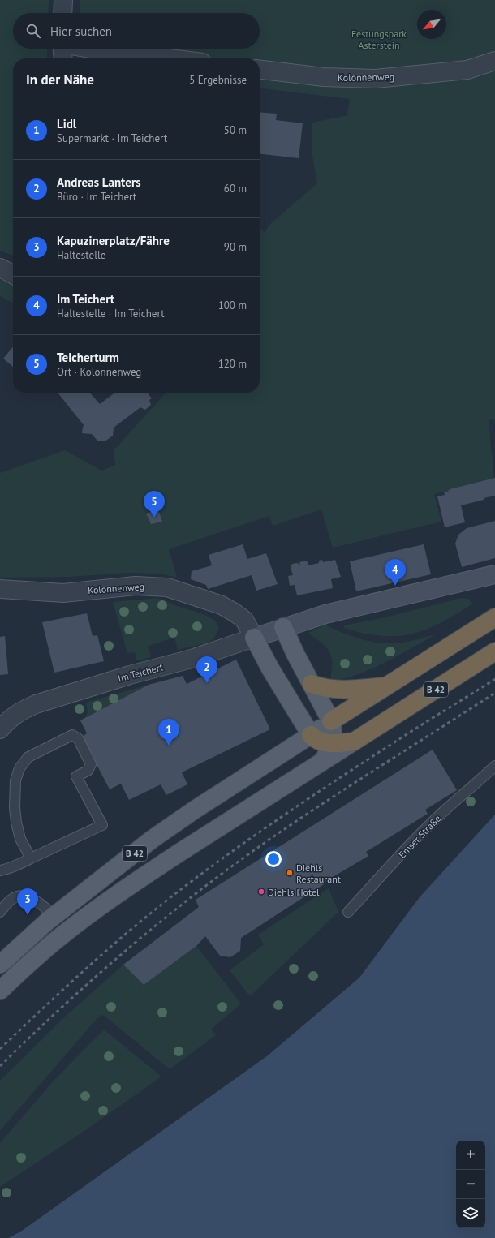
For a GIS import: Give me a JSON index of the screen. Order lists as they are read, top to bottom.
{
  "streets": {
    "highway": ["B 42"],
    "street": ["Kolonnenweg", "Im Teichert"],
    "lane": ["Emser Straße"]
  },
  "crossings": [
    ["Kolonnenweg", "Im Teichert"]
  ],
  "parks": ["Festungspark Asterstein"],
  "places": ["Diehls Restaurant", "Diehls Hotel"],
  "north": "bottom left",
  "page": {
    "search": "Hier suchen",
    "heading": ["In der Nähe", "5 Ergebnisse"],
    "list": [
      {
        "mark": "1",
        "name": "Lidl",
        "note": "Supermarkt · Im Teichert",
        "value": "50 m"
      },
      {
        "mark": "2",
        "name": "Andreas Lanters",
        "note": "Büro · Im Teichert",
        "value": "60 m"
      },
      {
        "mark": "3",
        "name": "Kapuzinerplatz/Fähre",
        "note": "Haltestelle",
        "value": "90 m"
      },
      {
        "mark": "4",
        "name": "Im Teichert",
        "note": "Haltestelle · Im Teichert",
        "value": "100 m"
      },
      {
        "mark": "5",
        "name": "Teicherturm",
        "note": "Ort · Kolonnenweg",
        "value": "120 m"
      }
    ],
    "pins": [
      "5",
      "4",
      "2",
      "1",
      "3"
    ],
    "map_buttons": ["+", "−"]
  }
}
